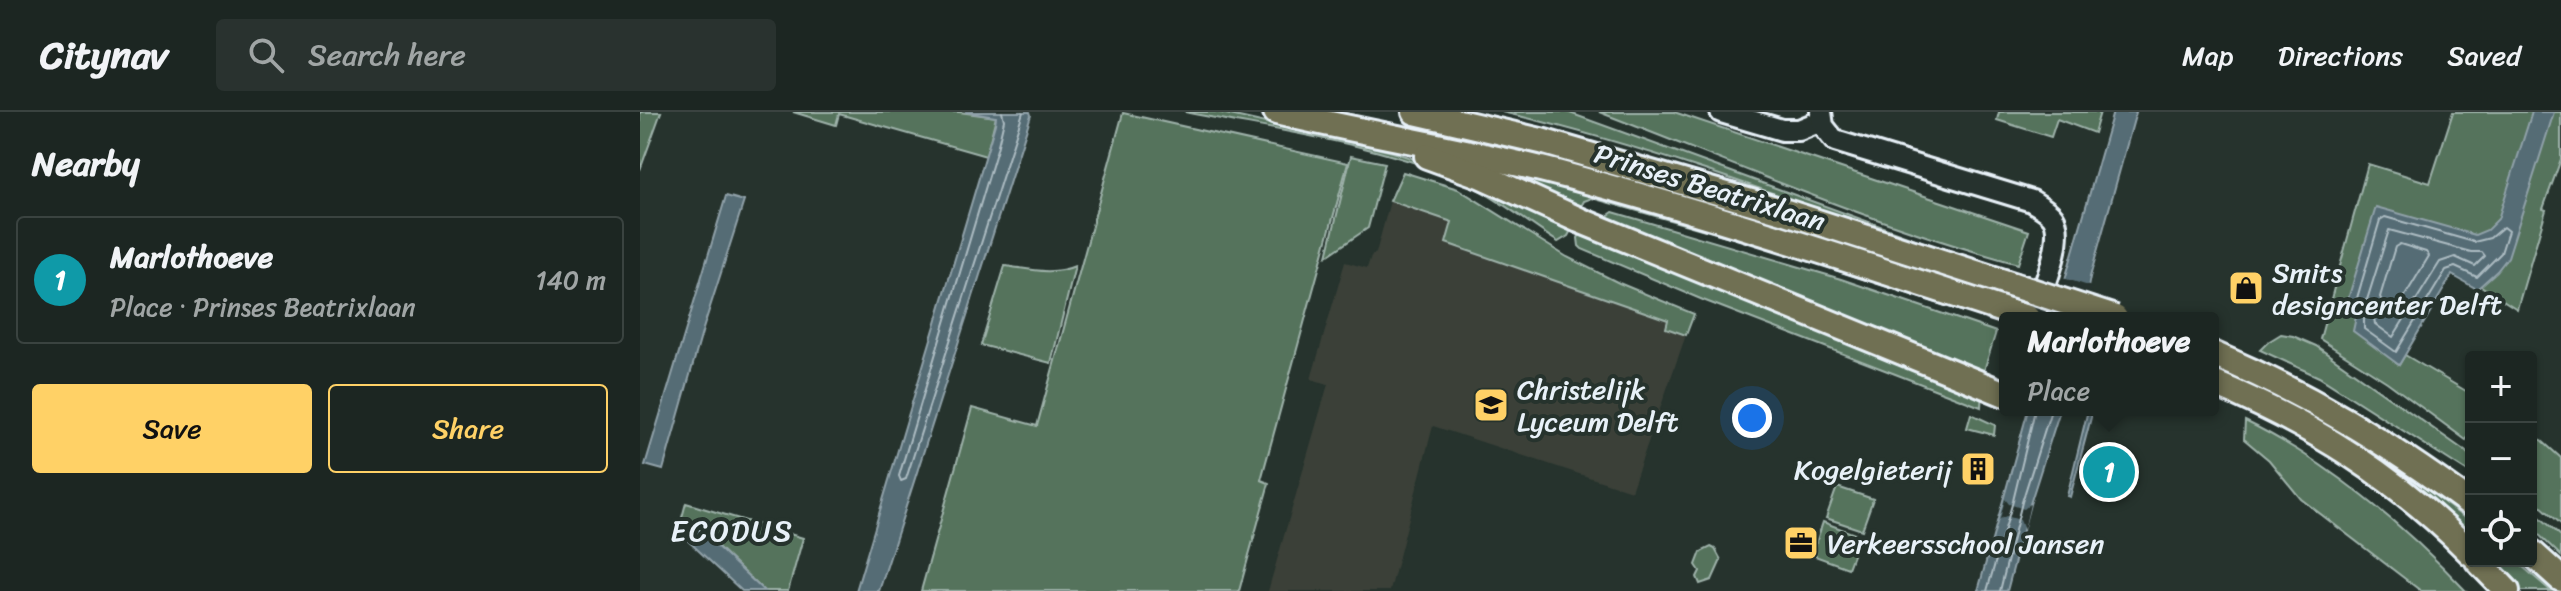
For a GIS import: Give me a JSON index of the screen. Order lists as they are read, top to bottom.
{
  "streets": {
    "main road": ["Prinses Beatrixlaan"]
  },
  "districts": ["ECODUS"],
  "places": {
    "shop": ["Smits designcenter Delft"],
    "school or university": ["Christelijk Lyceum Delft"],
    "building": ["Kogelgieterij"],
    "office": ["Verkeersschool Jansen"]
  },
  "page": {
    "header": "Citynav",
    "search": "Search here",
    "nav": ["Map", "Directions", "Saved"],
    "heading": "Nearby",
    "list": [
      {
        "mark": "1",
        "name": "Marlothoeve",
        "note": "Place · Prinses Beatrixlaan",
        "value": "140 m"
      }
    ],
    "popup": ["Marlothoeve", "Place"],
    "map_buttons": ["+", "−"],
    "buttons": ["Save", "Share"],
    "pins": "1"
  }
}
